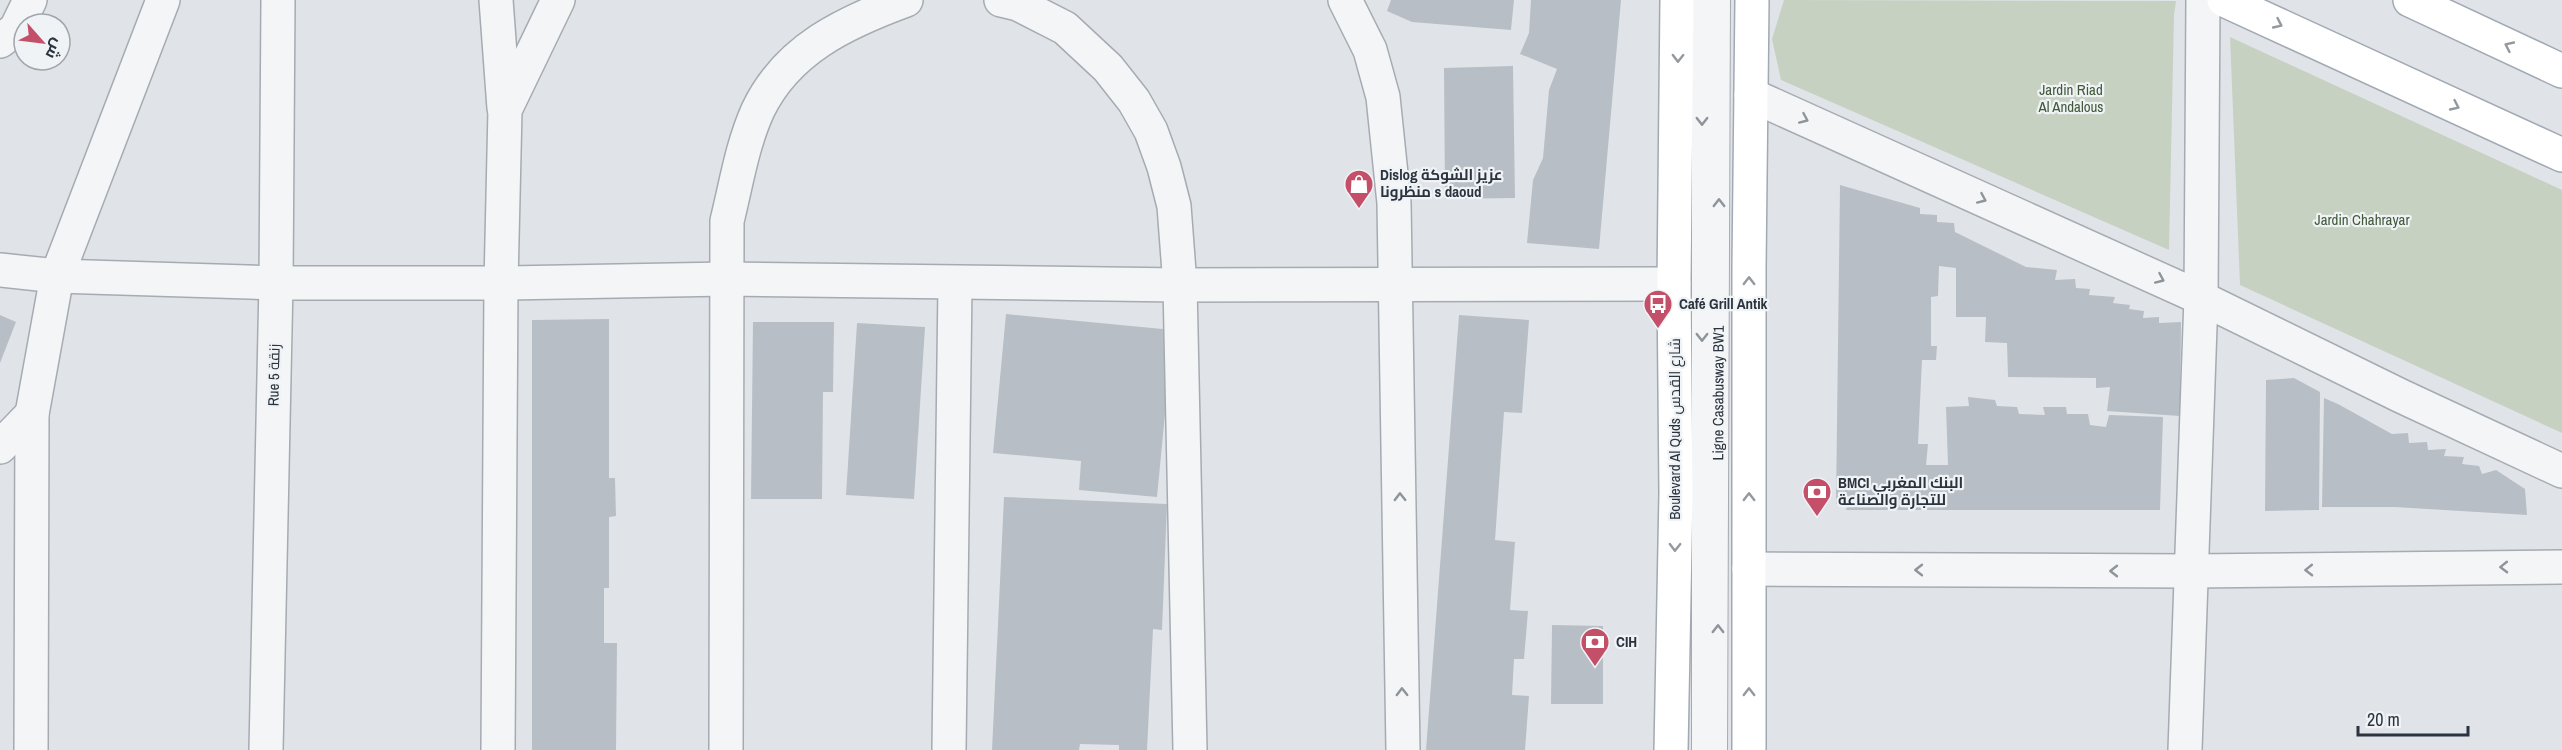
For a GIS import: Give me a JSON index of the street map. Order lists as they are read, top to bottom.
{
  "streets": {
    "main road": ["Boulevard Al Quds شارع القدس"],
    "street": ["Rue 5 زنقة"],
    "lane": ["Ligne Casabusway BW1"]
  },
  "parks": ["Jardin Riad Al Andalous", "Jardin Chahrayar"],
  "places": {
    "shop": ["Dislog عزيز الشوكة منظرونا s daoud"],
    "bus stop": ["Café Grill Antik"],
    "bank": ["BMCI البنك المغربي للتجارة والصناعة", "CIH"]
  },
  "scale_bar": "20 m",
  "north": "bottom right"
}
